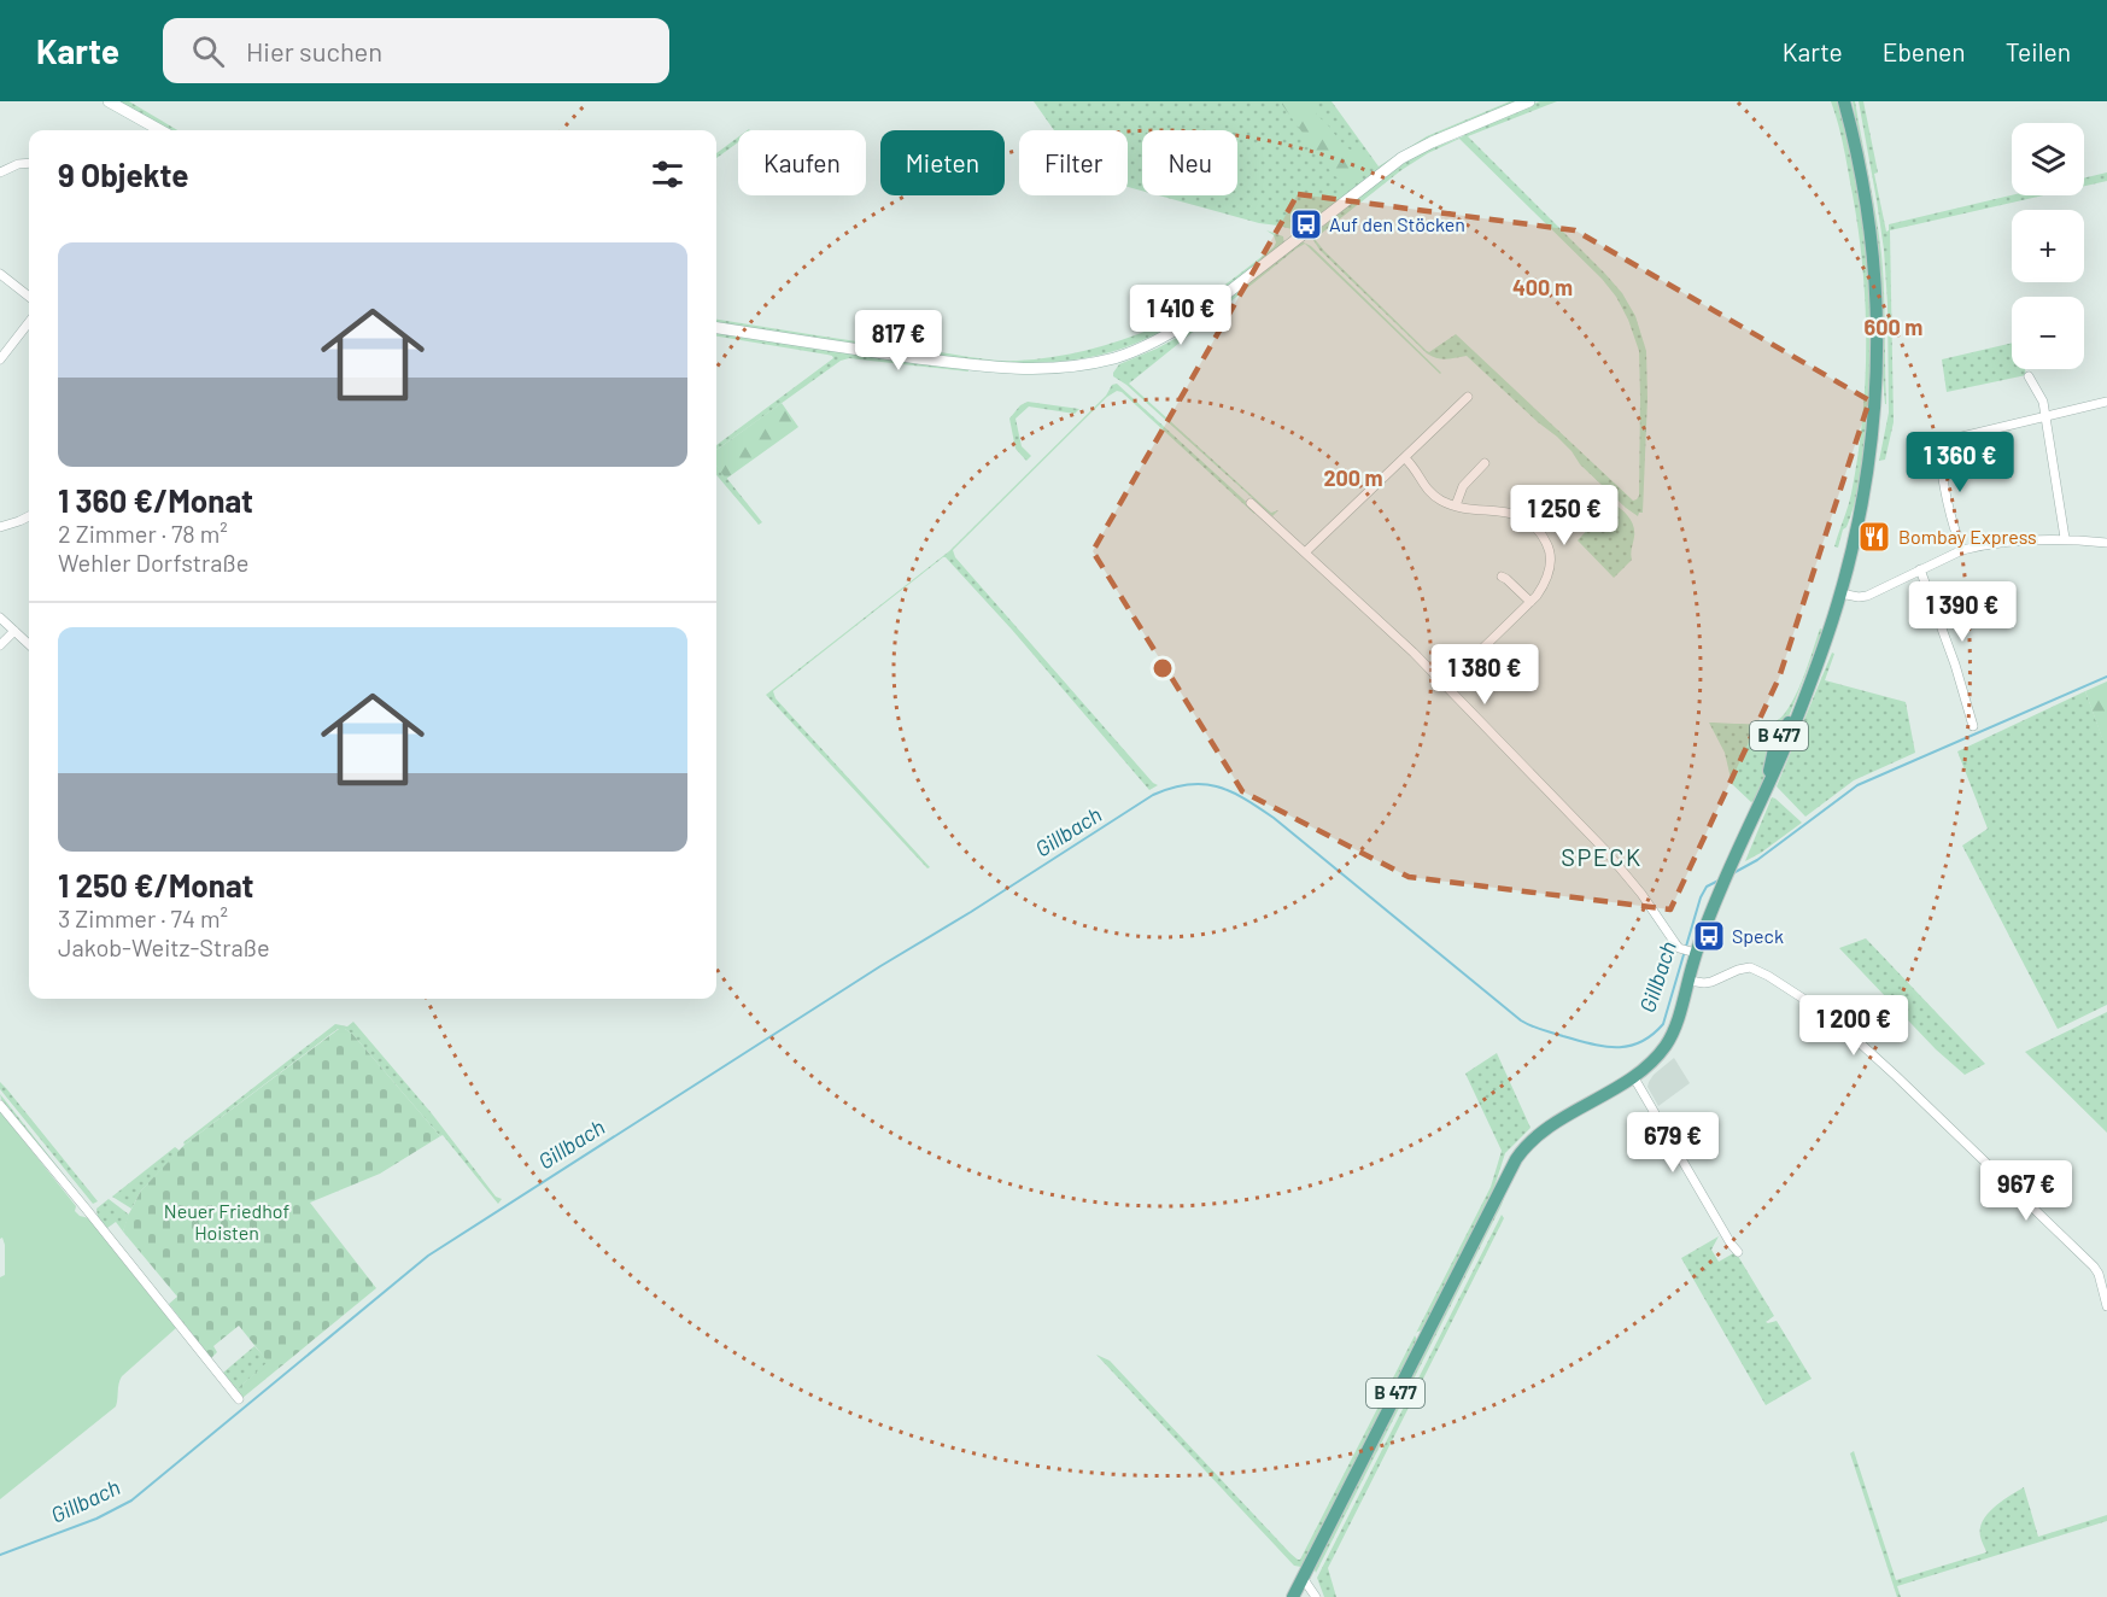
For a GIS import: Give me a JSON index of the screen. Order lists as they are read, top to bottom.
{
  "streets": {
    "main road": ["B 477"]
  },
  "districts": ["SPECK"],
  "water": ["Gillbach"],
  "parks": ["Neuer Friedhof Hoisten"],
  "places": {
    "bus stop": ["Auf den Stöcken", "Speck"],
    "restaurant": ["Bombay Express"]
  },
  "page": {
    "header": "Karte",
    "search": "Hier suchen",
    "nav": ["Karte", "Ebenen", "Teilen"],
    "map_buttons": ["+", "−"],
    "chip": [
      "Kaufen",
      "Mieten",
      "Filter",
      "Neu"
    ],
    "heading": "9 Objekte",
    "list": [
      {
        "name": "1 360 €/Monat",
        "note": "2 Zimmer · 78 m² · Wehler Dorfstraße"
      },
      {
        "name": "1 250 €/Monat",
        "note": "3 Zimmer · 74 m² · Jakob-Weitz-Straße"
      }
    ],
    "price": [
      "1 410 €",
      "817 €",
      "1 360 €",
      "1 250 €",
      "1 390 €",
      "1 380 €",
      "1 200 €",
      "679 €",
      "967 €"
    ]
  },
  "rings": ["400 m", "600 m", "200 m"]
}
